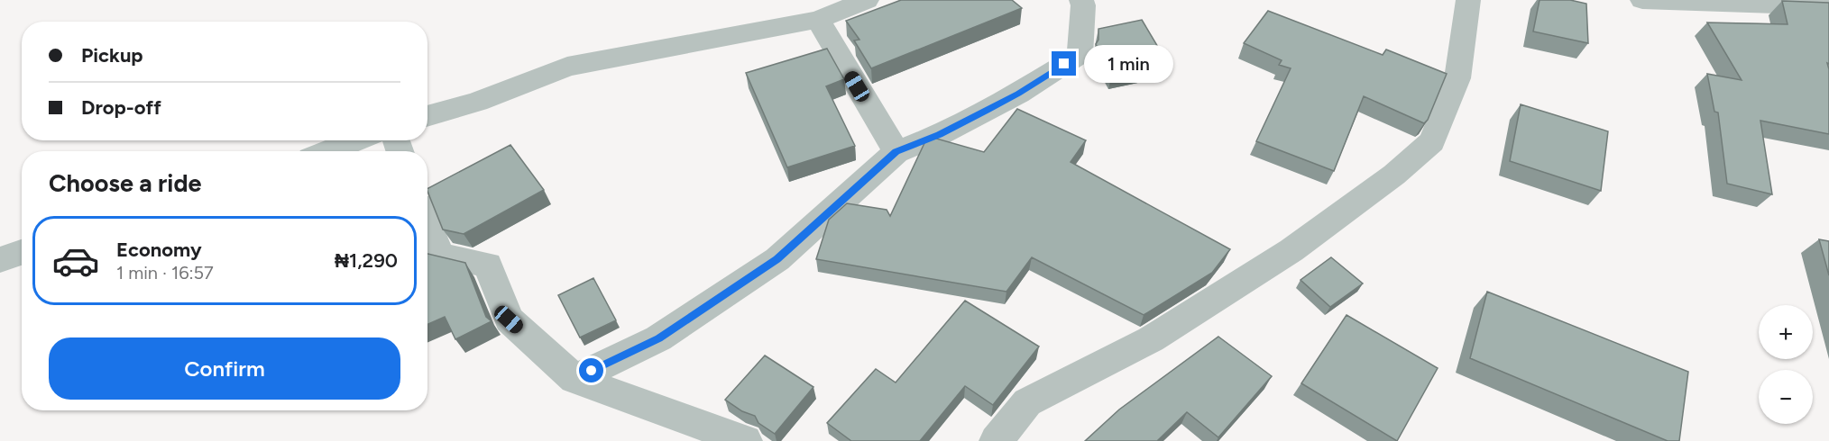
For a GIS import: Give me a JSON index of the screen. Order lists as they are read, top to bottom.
{
  "page": {
    "banner": ["Pickup", "Drop-off"],
    "bubble": "1 min",
    "heading": "Choose a ride",
    "list": [
      {
        "name": "Economy",
        "note": "1 min · 16:57",
        "value": "₦1,290"
      }
    ],
    "map_buttons": ["+", "−"],
    "buttons": "Confirm"
  }
}
